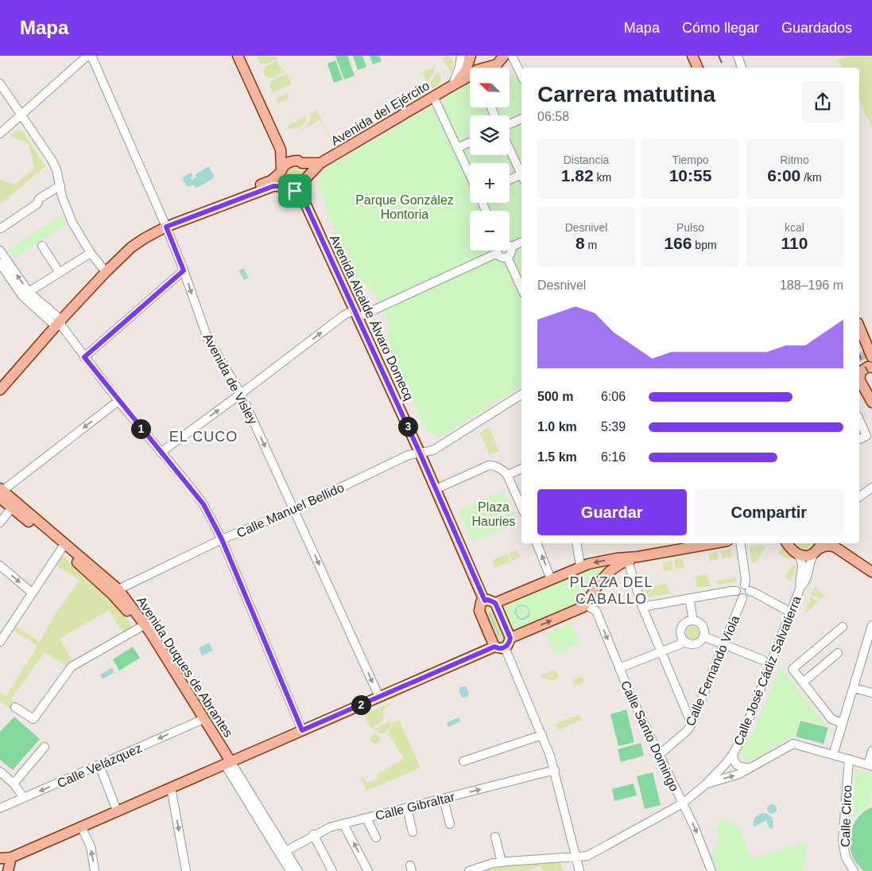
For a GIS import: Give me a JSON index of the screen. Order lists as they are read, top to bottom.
{
  "streets": {
    "main road": ["Avenida del Ejército", "Avenida Alcalde Álvaro Domecq", "Avenida Duques de Abrantes"],
    "street": [
      "Avenida de Visley",
      "Calle Manuel Bellido",
      "Calle Fernando Viola",
      "Calle José Cádiz Salvatierra",
      "Calle Santo Domingo",
      "Calle Velázquez",
      "Calle Gibraltar",
      "Calle Circo"
    ]
  },
  "crossings": [
    ["Avenida del Ejército", "Avenida Alcalde Álvaro Domecq"],
    ["Avenida Alcalde Álvaro Domecq", "Calle Manuel Bellido"],
    ["Avenida de Visley", "Calle Manuel Bellido"],
    ["Calle Manuel Bellido", "Avenida Duques de Abrantes"],
    ["Avenida Duques de Abrantes", "Calle Velázquez"],
    ["Avenida Duques de Abrantes", "Calle Gibraltar"],
    ["Calle Fernando Viola", "Calle Santo Domingo"],
    ["Calle José Cádiz Salvatierra", "Calle Santo Domingo"]
  ],
  "one_way": ["Avenida de Visley", "Calle Velázquez"],
  "districts": ["EL CUCO", "PLAZA DEL CABALLO"],
  "parks": ["Parque González Hontoria", "Plaza Hauries"],
  "north": "top left",
  "page": {
    "header": "Mapa",
    "nav": ["Mapa", "Cómo llegar", "Guardados"],
    "map_buttons": ["+", "−"],
    "heading": ["Carrera matutina", "06:58"],
    "stats": [
      ["Distancia", "1.82 km"],
      ["Tiempo", "10:55"],
      ["Ritmo", "6:00 /km"],
      ["Desnivel", "8 m"],
      ["Pulso", "166 bpm"],
      ["kcal", "110"]
    ],
    "chart": ["Desnivel", "188–196 m"],
    "list": [
      {
        "name": "500 m",
        "note": "6:06"
      },
      {
        "name": "1.0 km",
        "note": "5:39"
      },
      {
        "name": "1.5 km",
        "note": "6:16"
      }
    ],
    "pins": ["3", "1", "2"],
    "buttons": ["Guardar", "Compartir"]
  }
}
